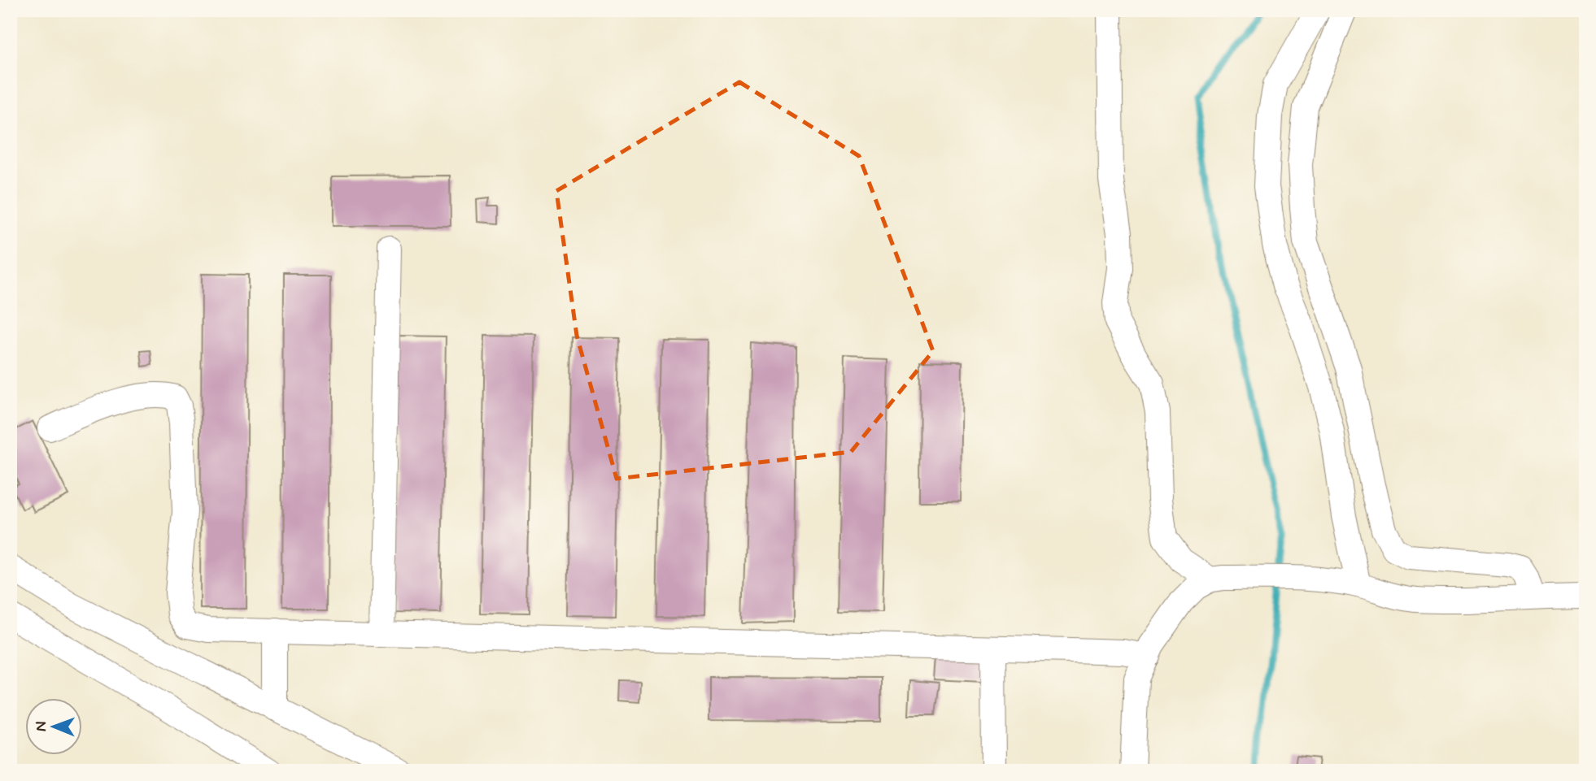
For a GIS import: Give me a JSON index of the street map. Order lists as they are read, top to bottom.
{
  "north": "left"
}
